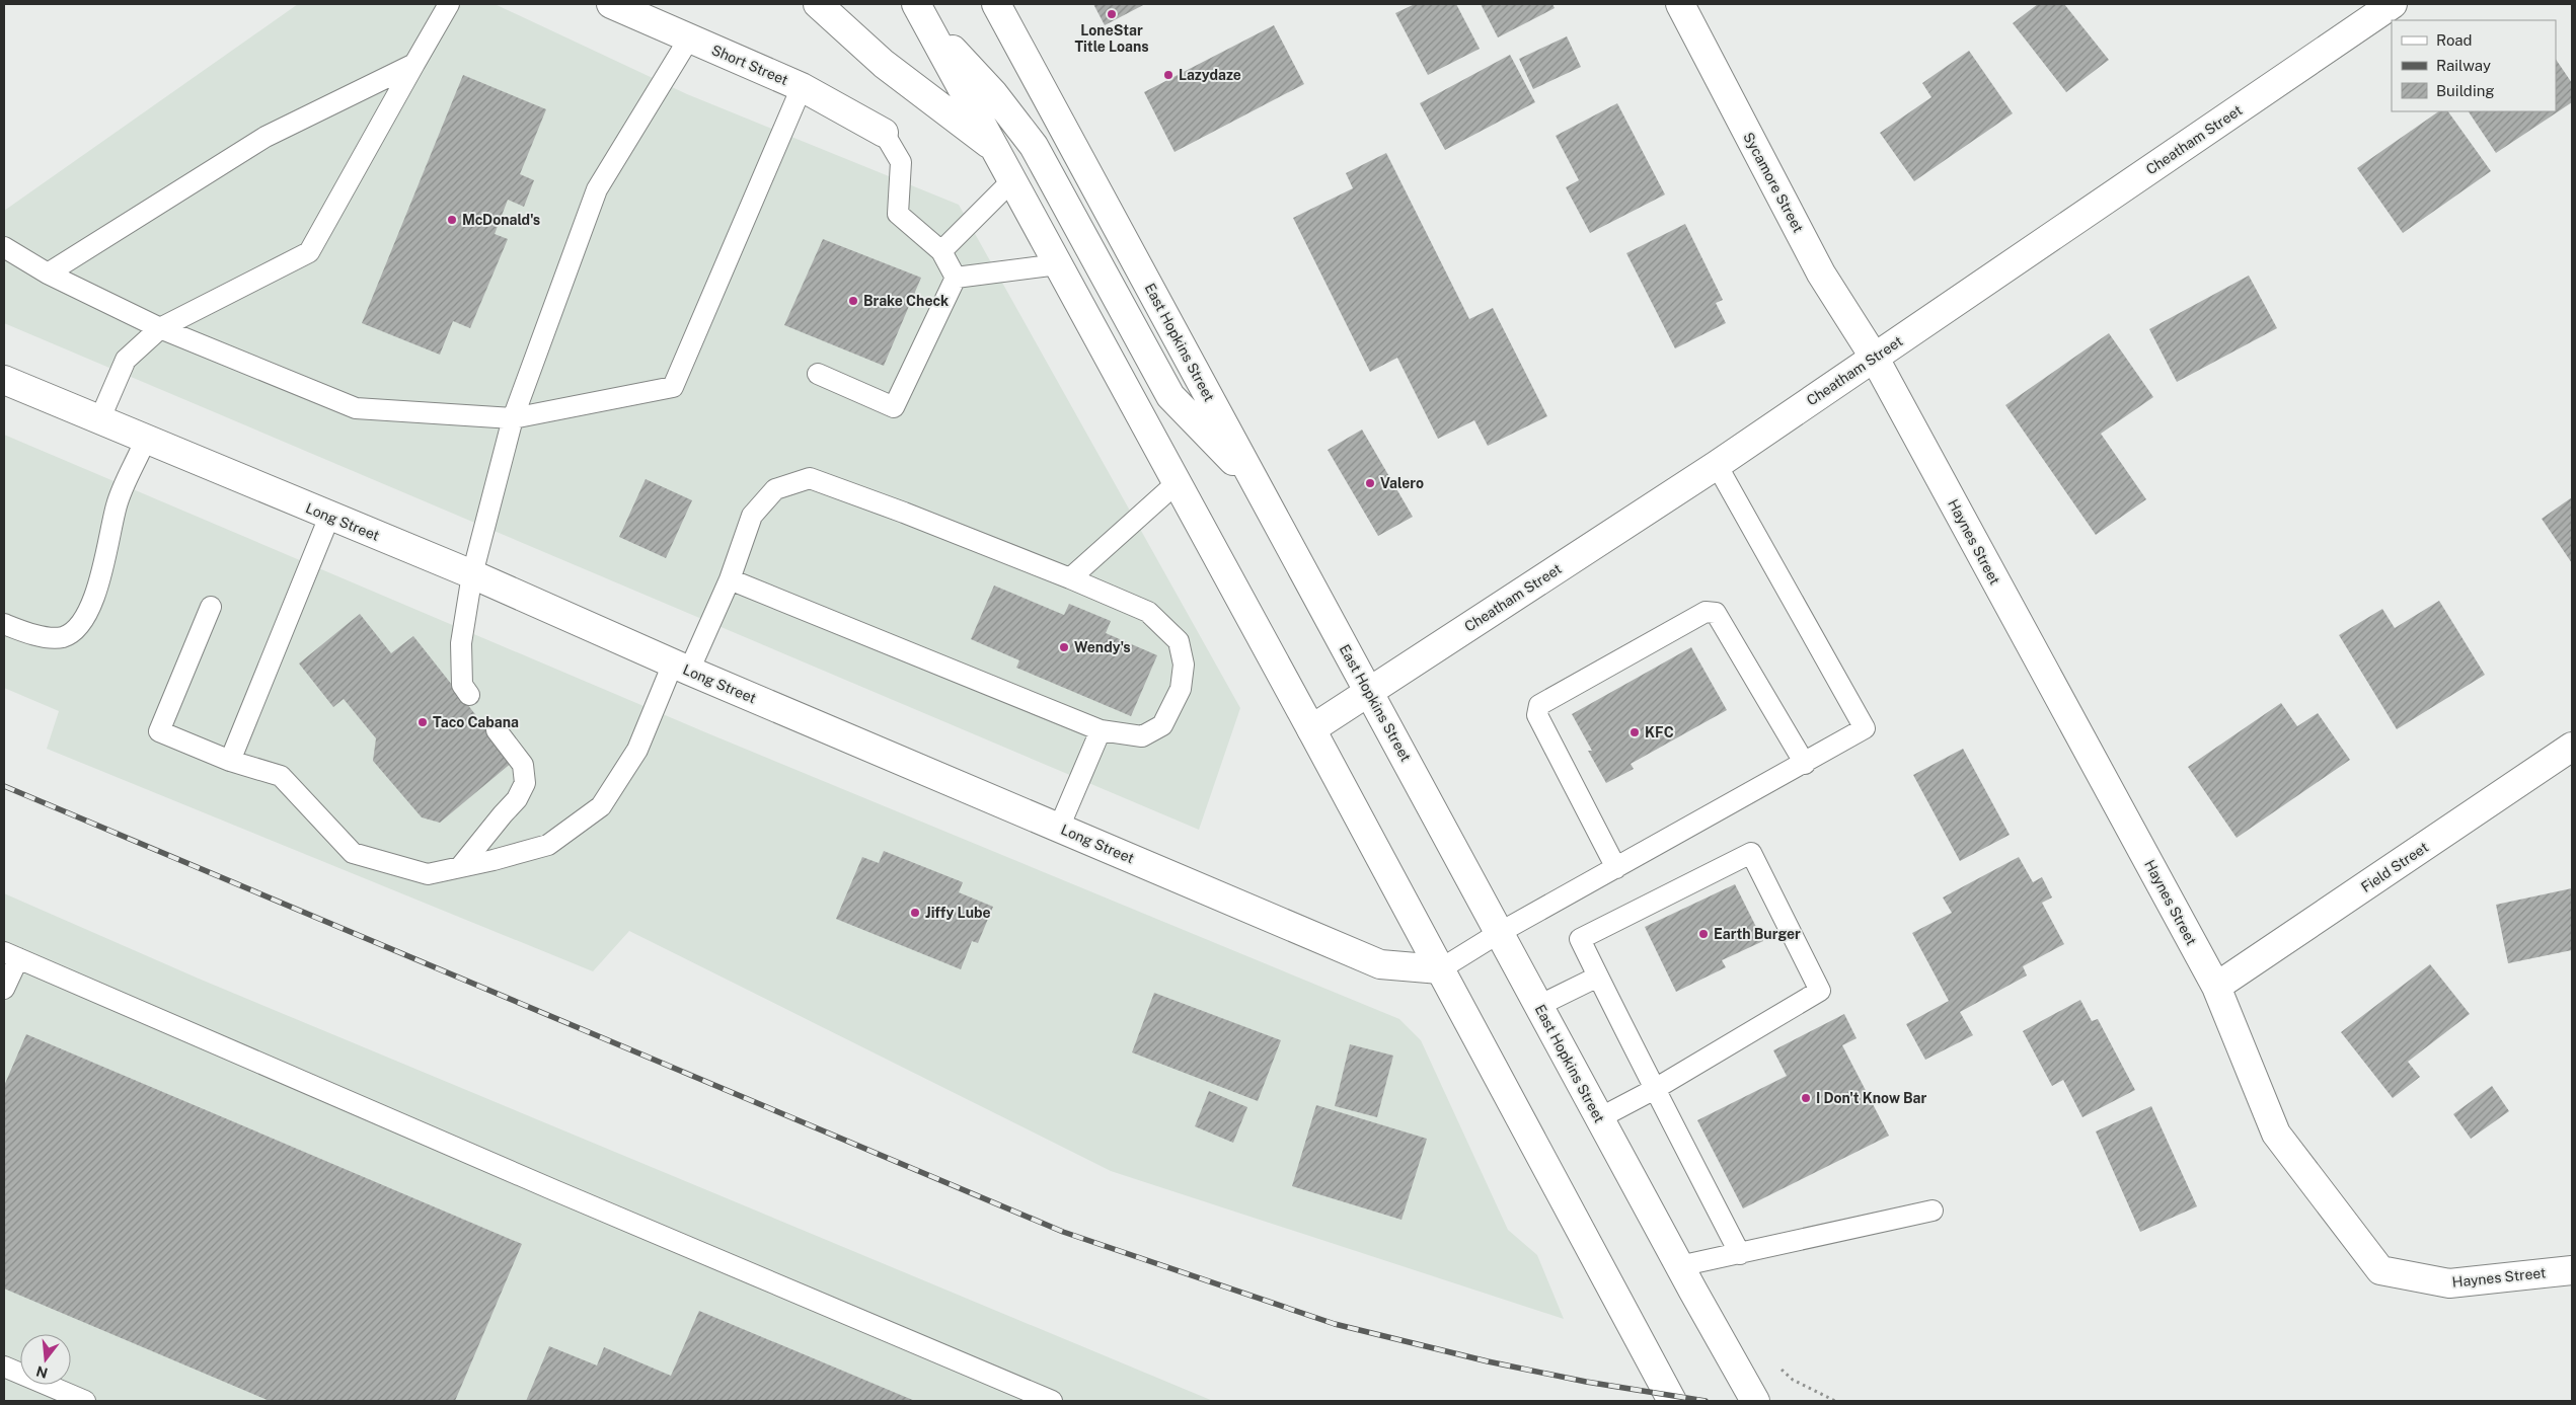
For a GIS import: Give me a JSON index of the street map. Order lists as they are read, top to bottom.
{
  "streets": {
    "street": [
      "Short Street",
      "Cheatham Street",
      "Sycamore Street",
      "East Hopkins Street",
      "Long Street",
      "Haynes Street",
      "Field Street"
    ]
  },
  "crossings": [
    ["Cheatham Street", "Sycamore Street"],
    ["Cheatham Street", "East Hopkins Street"],
    ["Cheatham Street", "Haynes Street"],
    ["Sycamore Street", "Haynes Street"],
    ["Haynes Street", "Field Street"]
  ],
  "places": [
    "LoneStar Title Loans",
    "Lazydaze",
    "McDonald's",
    "Brake Check",
    "Valero",
    "Wendy's",
    "Taco Cabana",
    "KFC",
    "Jiffy Lube",
    "Earth Burger",
    "I Don't Know Bar"
  ],
  "legend": ["Road", "Railway", "Building"],
  "north": "bottom"
}
